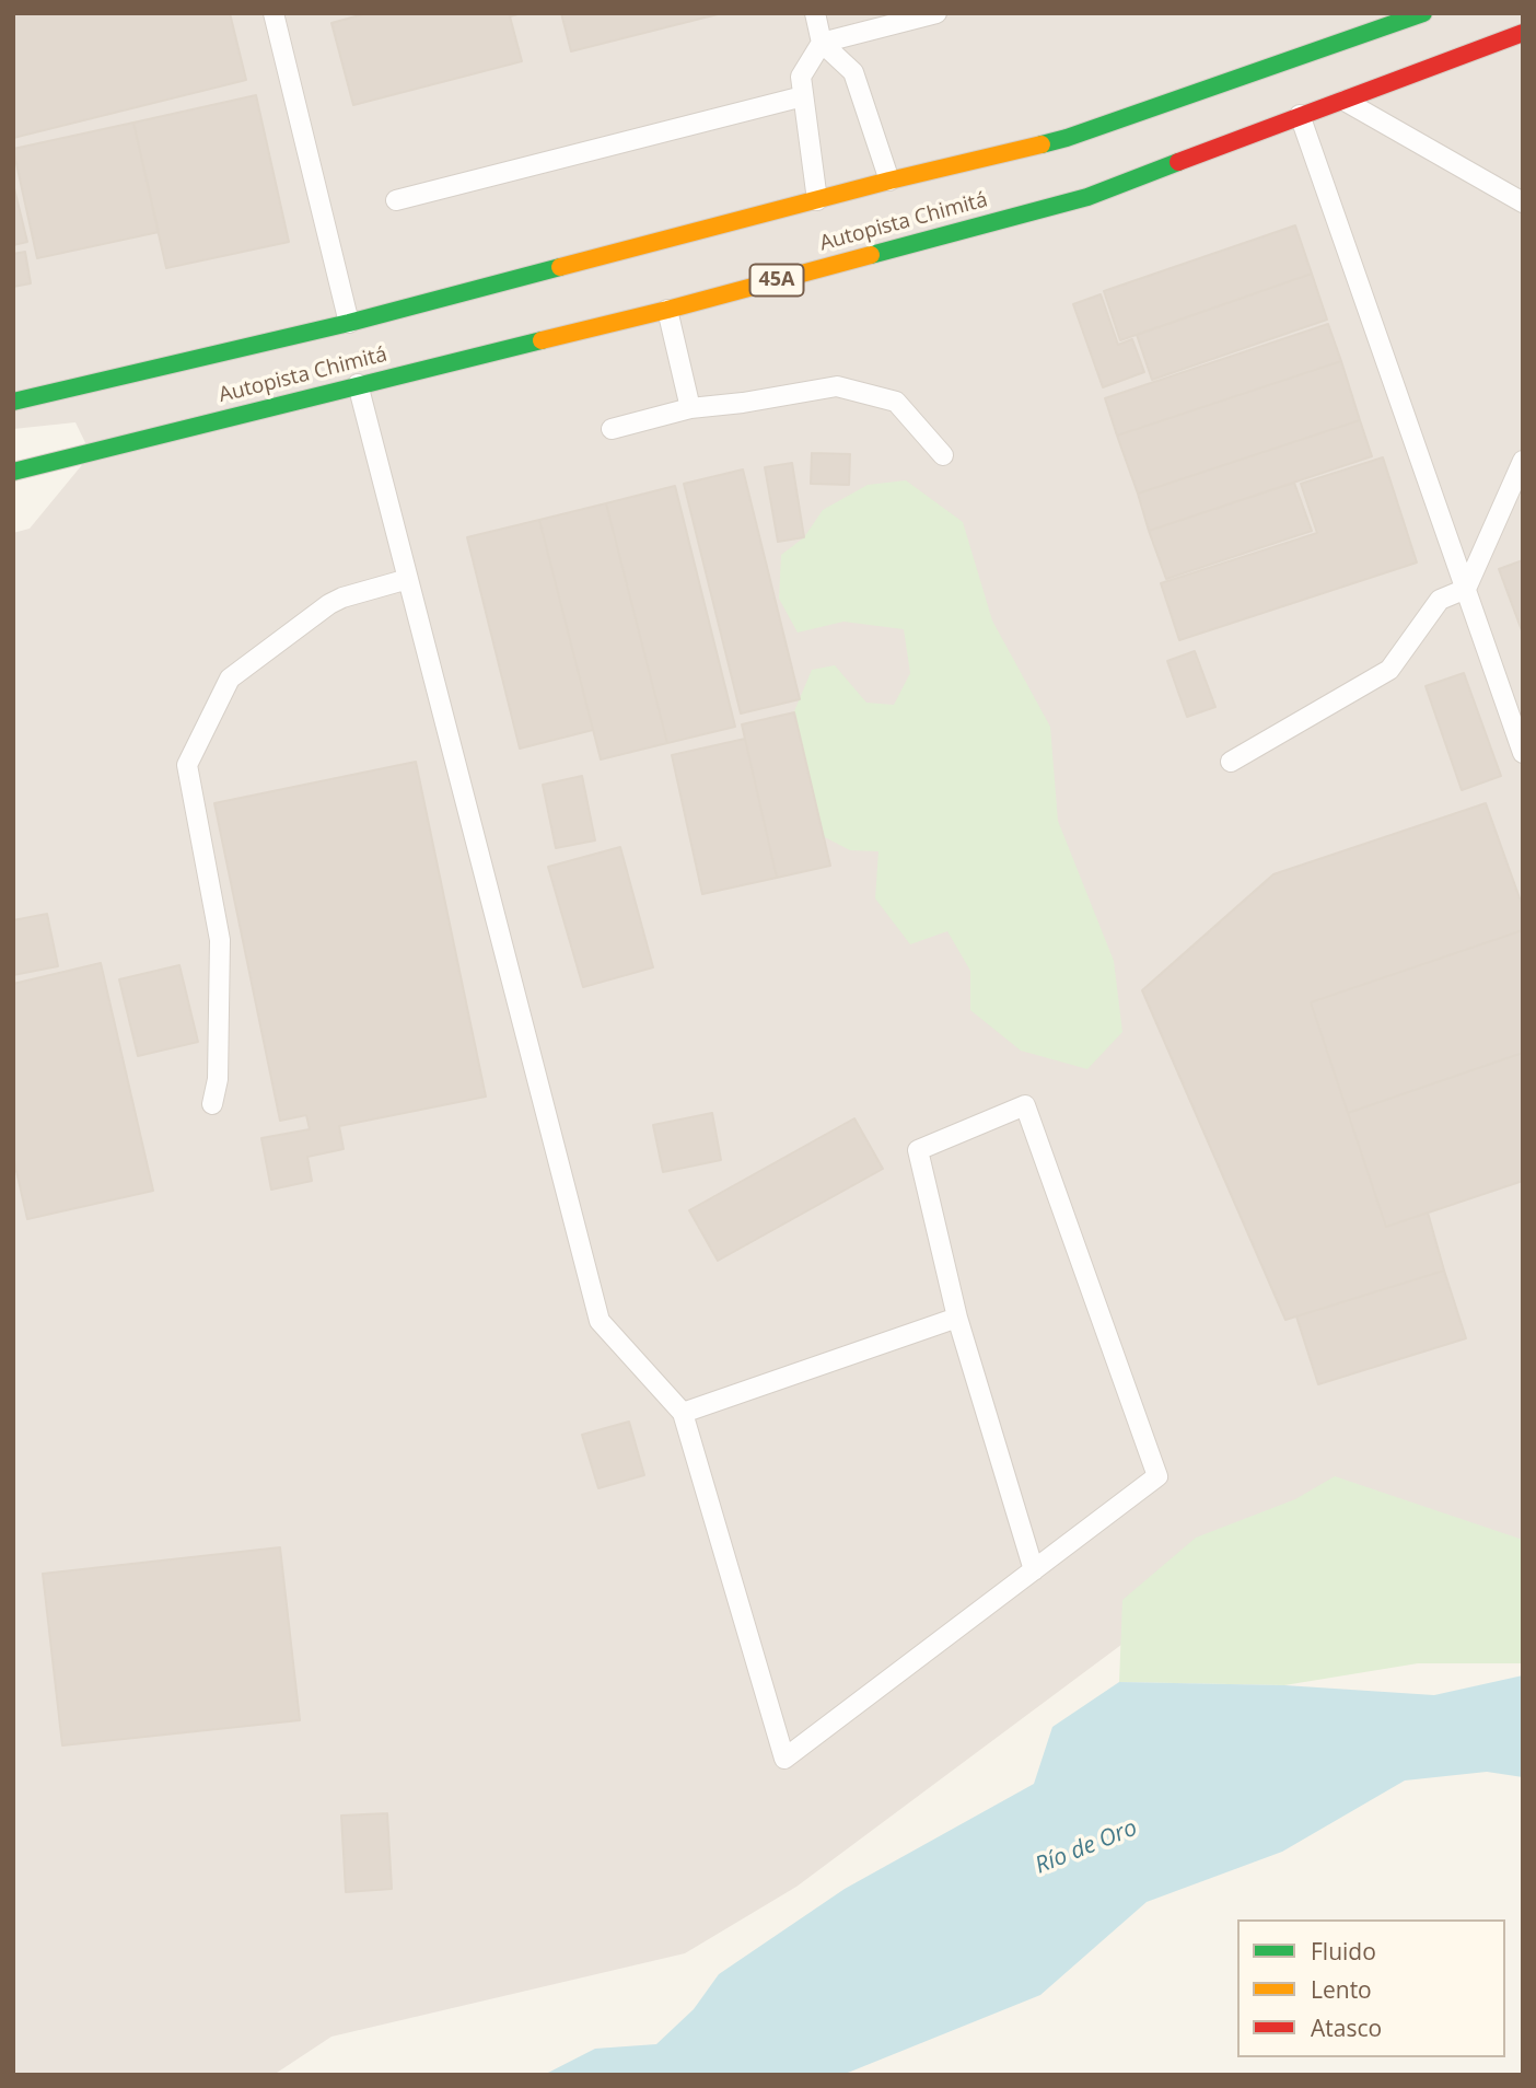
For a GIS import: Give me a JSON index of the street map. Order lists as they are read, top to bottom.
{
  "streets": {
    "highway": ["Autopista Chimitá", "45A"]
  },
  "water": ["Río de Oro"],
  "legend": ["Fluido", "Lento", "Atasco"]
}
